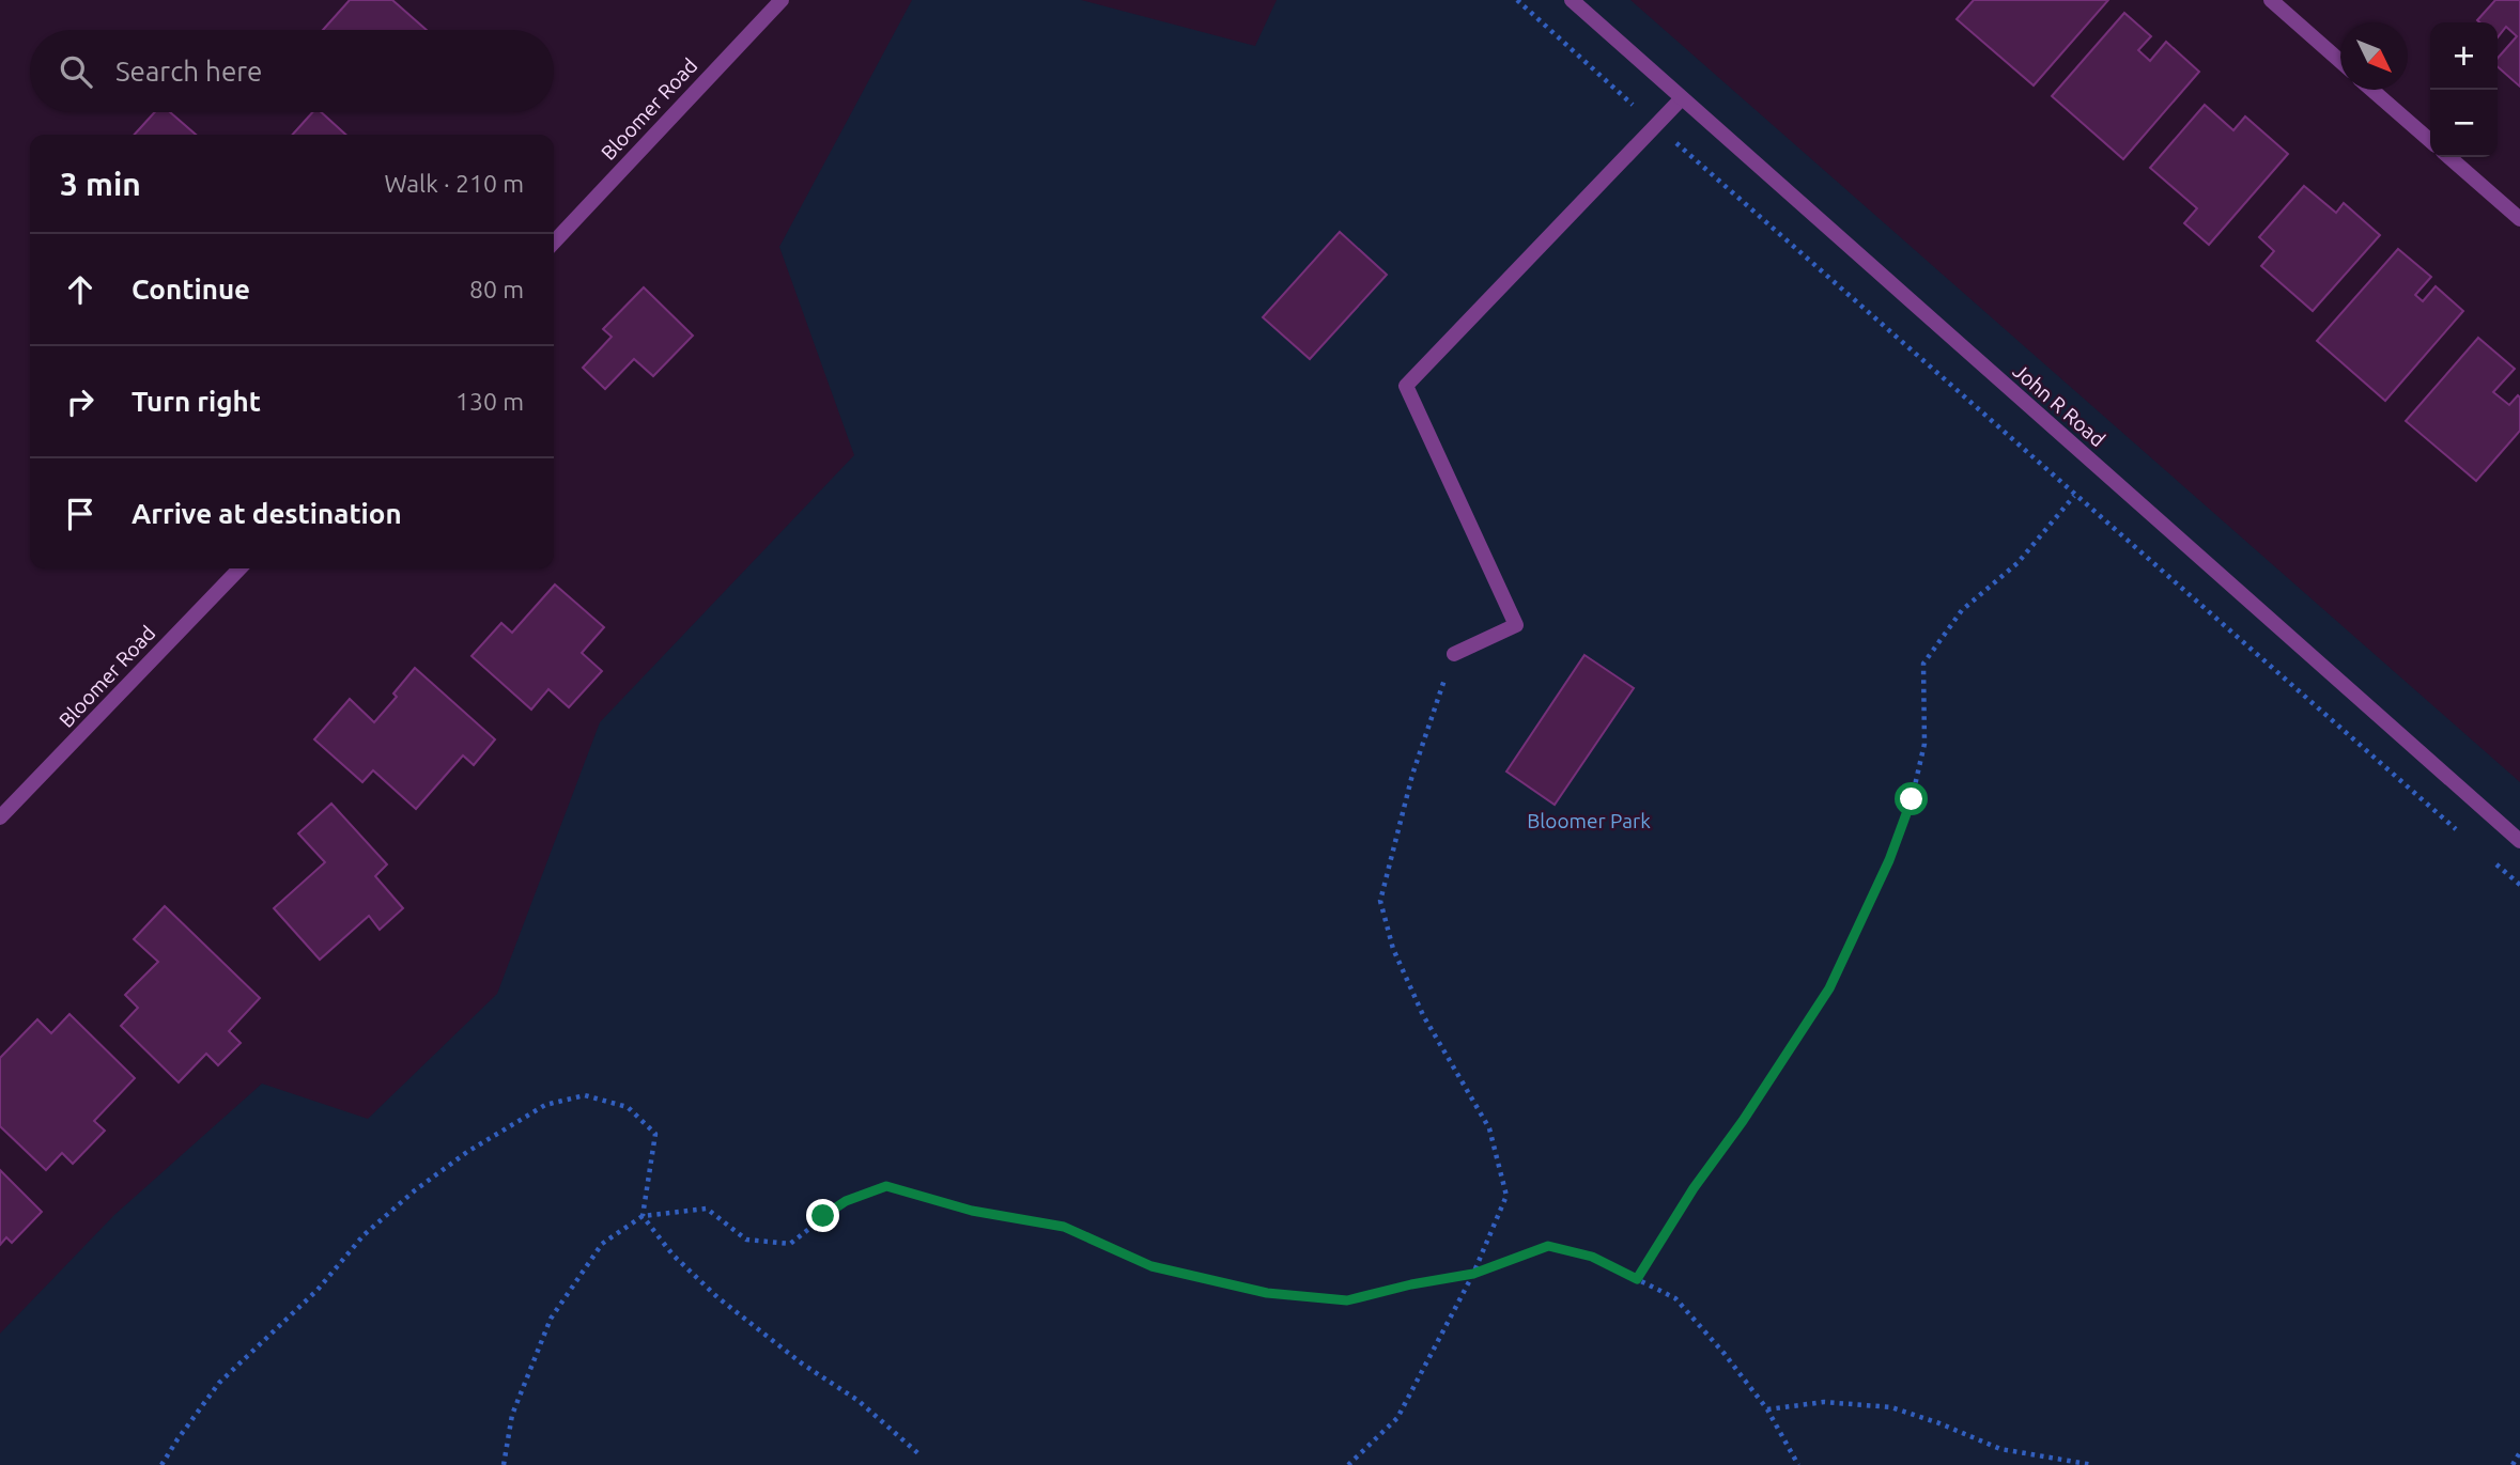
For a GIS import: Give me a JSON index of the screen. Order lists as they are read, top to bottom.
{
  "streets": {
    "street": ["Bloomer Road", "John R Road"]
  },
  "parks": ["Bloomer Park"],
  "north": "bottom right",
  "page": {
    "map_buttons": ["+", "−"],
    "search": "Search here",
    "heading": ["3 min", "Walk · 210 m"],
    "list": [
      ["Continue", "80 m"],
      ["Turn right", "130 m"],
      "Arrive at destination"
    ]
  }
}
